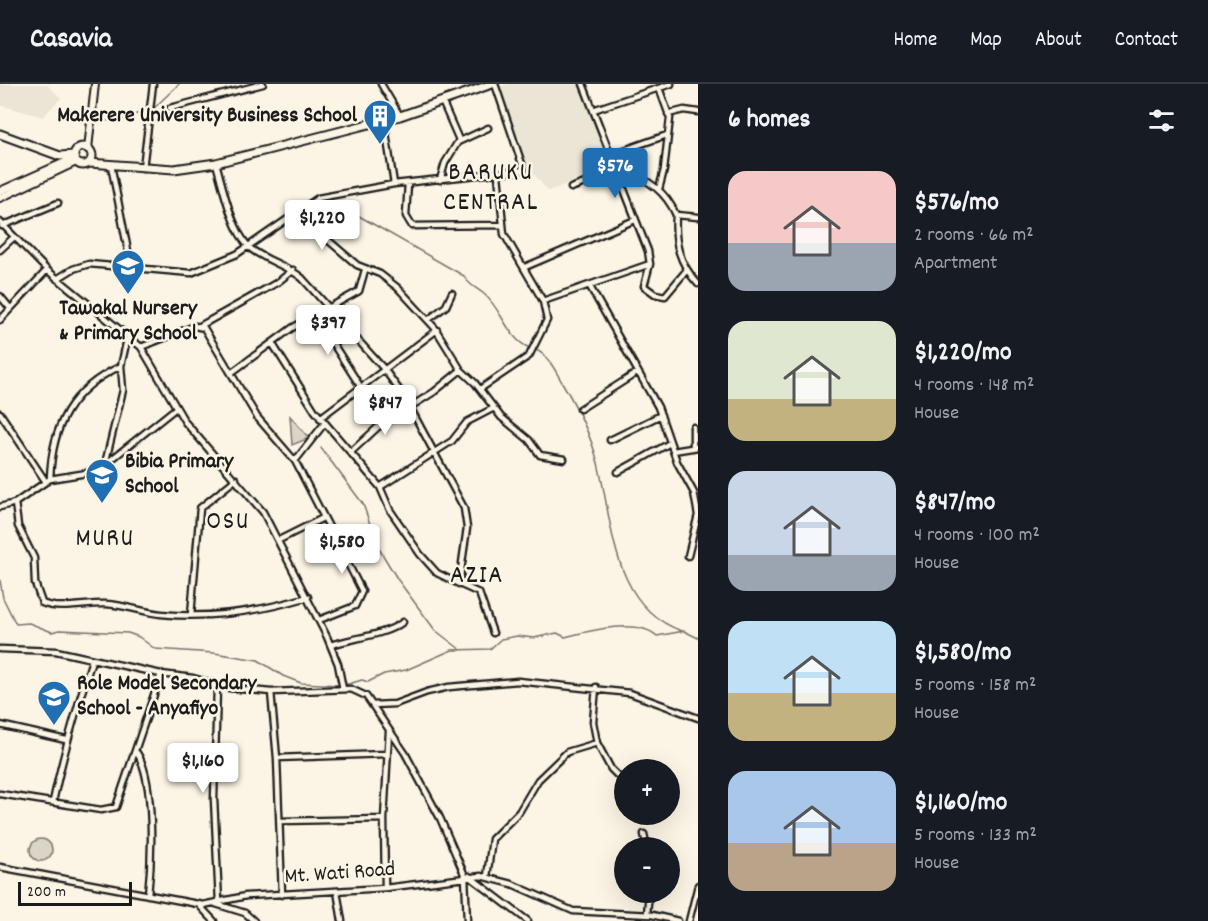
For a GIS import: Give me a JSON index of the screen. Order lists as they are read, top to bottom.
{
  "streets": {
    "street": ["Mt. Wati Road"]
  },
  "districts": [
    "BARUKU CENTRAL",
    "OSU",
    "MURU",
    "AZIA"
  ],
  "places": {
    "building": ["Makerere University Business School"],
    "school or university": ["Tawakal Nursery & Primary School", "Bibia Primary School", "Role Model Secondary School - Anyafiyo"]
  },
  "scale_bar": "200 m",
  "page": {
    "header": "Casavia",
    "nav": [
      "Home",
      "Map",
      "About",
      "Contact"
    ],
    "heading": "6 homes",
    "price": [
      "$576",
      "$1,220",
      "$397",
      "$847",
      "$1,580",
      "$1,160"
    ],
    "list": [
      {
        "name": "$576/mo",
        "note": "2 rooms · 66 m² · Apartment"
      },
      {
        "name": "$1,220/mo",
        "note": "4 rooms · 148 m² · House"
      },
      {
        "name": "$847/mo",
        "note": "4 rooms · 100 m² · House"
      },
      {
        "name": "$1,580/mo",
        "note": "5 rooms · 158 m² · House"
      },
      {
        "name": "$1,160/mo",
        "note": "5 rooms · 133 m² · House"
      }
    ],
    "map_buttons": ["+", "−"],
    "scale": "200 m"
  }
}
